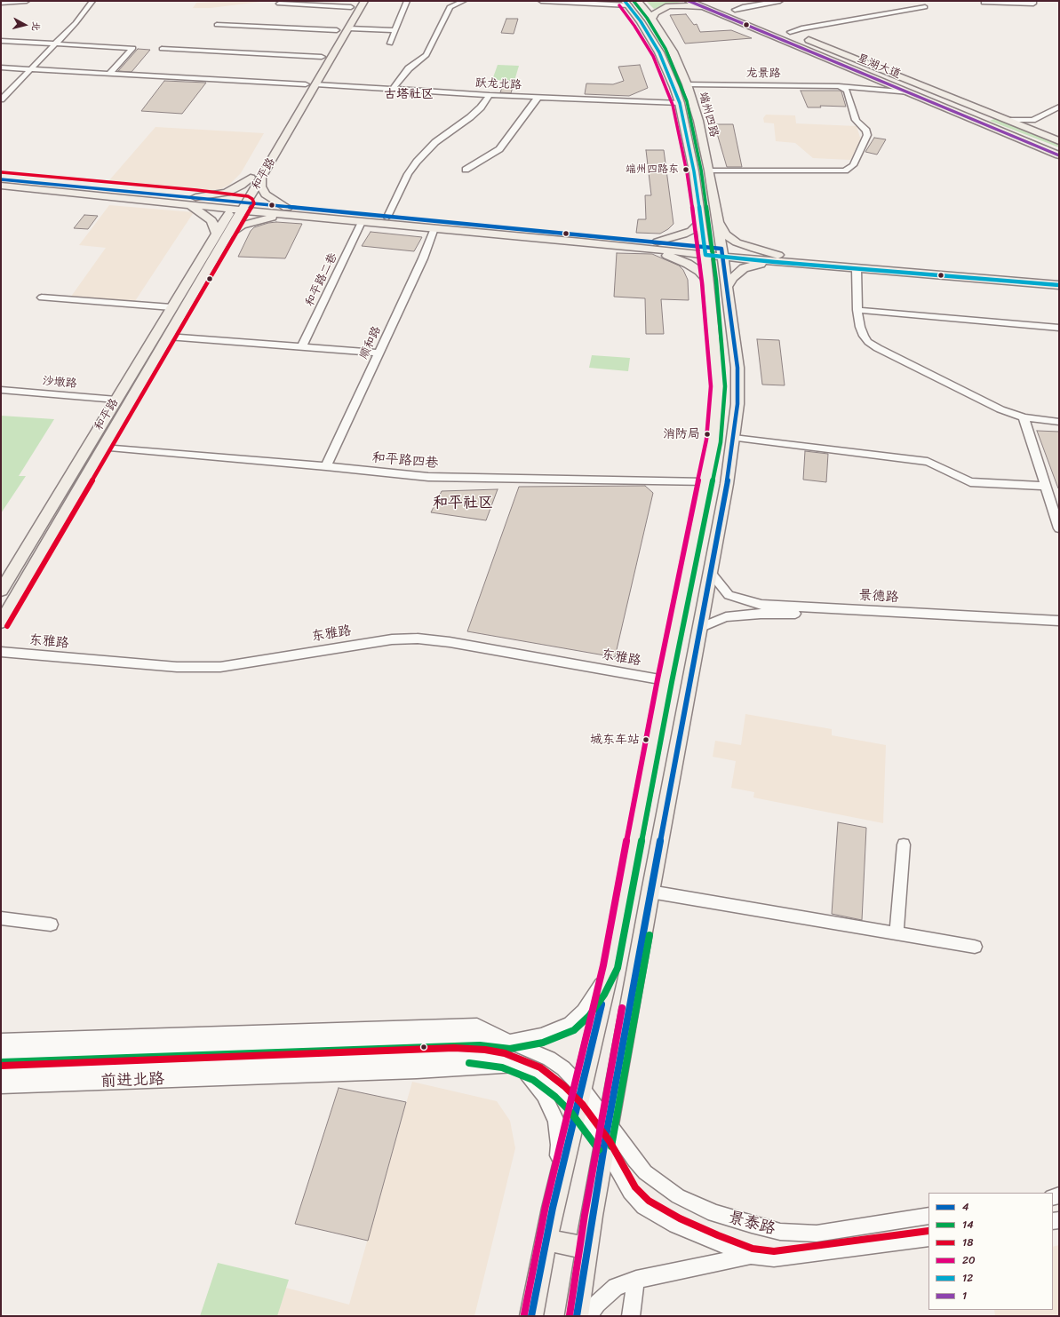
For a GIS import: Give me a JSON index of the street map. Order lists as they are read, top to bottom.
{
  "streets": {
    "main road": ["星湖大道", "端州四路", "和平路"],
    "street": [
      "龙景路",
      "跃龙北路",
      "和平路二巷",
      "顺和路",
      "沙墩路",
      "和平路四巷",
      "景德路",
      "东雅路",
      "前进北路",
      "景泰路"
    ]
  },
  "crossings": [
    ["龙景路", "端州四路"],
    ["跃龙北路", "端州四路"],
    ["跃龙北路", "和平路"],
    ["端州四路", "和平路四巷"],
    ["端州四路", "景德路"],
    ["端州四路", "东雅路"],
    ["端州四路", "前进北路"],
    ["端州四路", "景泰路"],
    ["和平路", "沙墩路"],
    ["和平路", "和平路四巷"],
    ["顺和路", "和平路四巷"]
  ],
  "districts": ["古塔社区", "和平社区"],
  "places": ["端州四路东", "消防局", "城东车站"],
  "lines": [
    "transit line 14",
    "transit line 12",
    "transit line 1",
    "transit line 20",
    "transit line 18",
    "transit line 4"
  ],
  "legend": [
    "4",
    "14",
    "18",
    "20",
    "12",
    "1"
  ],
  "north": "right"
}
